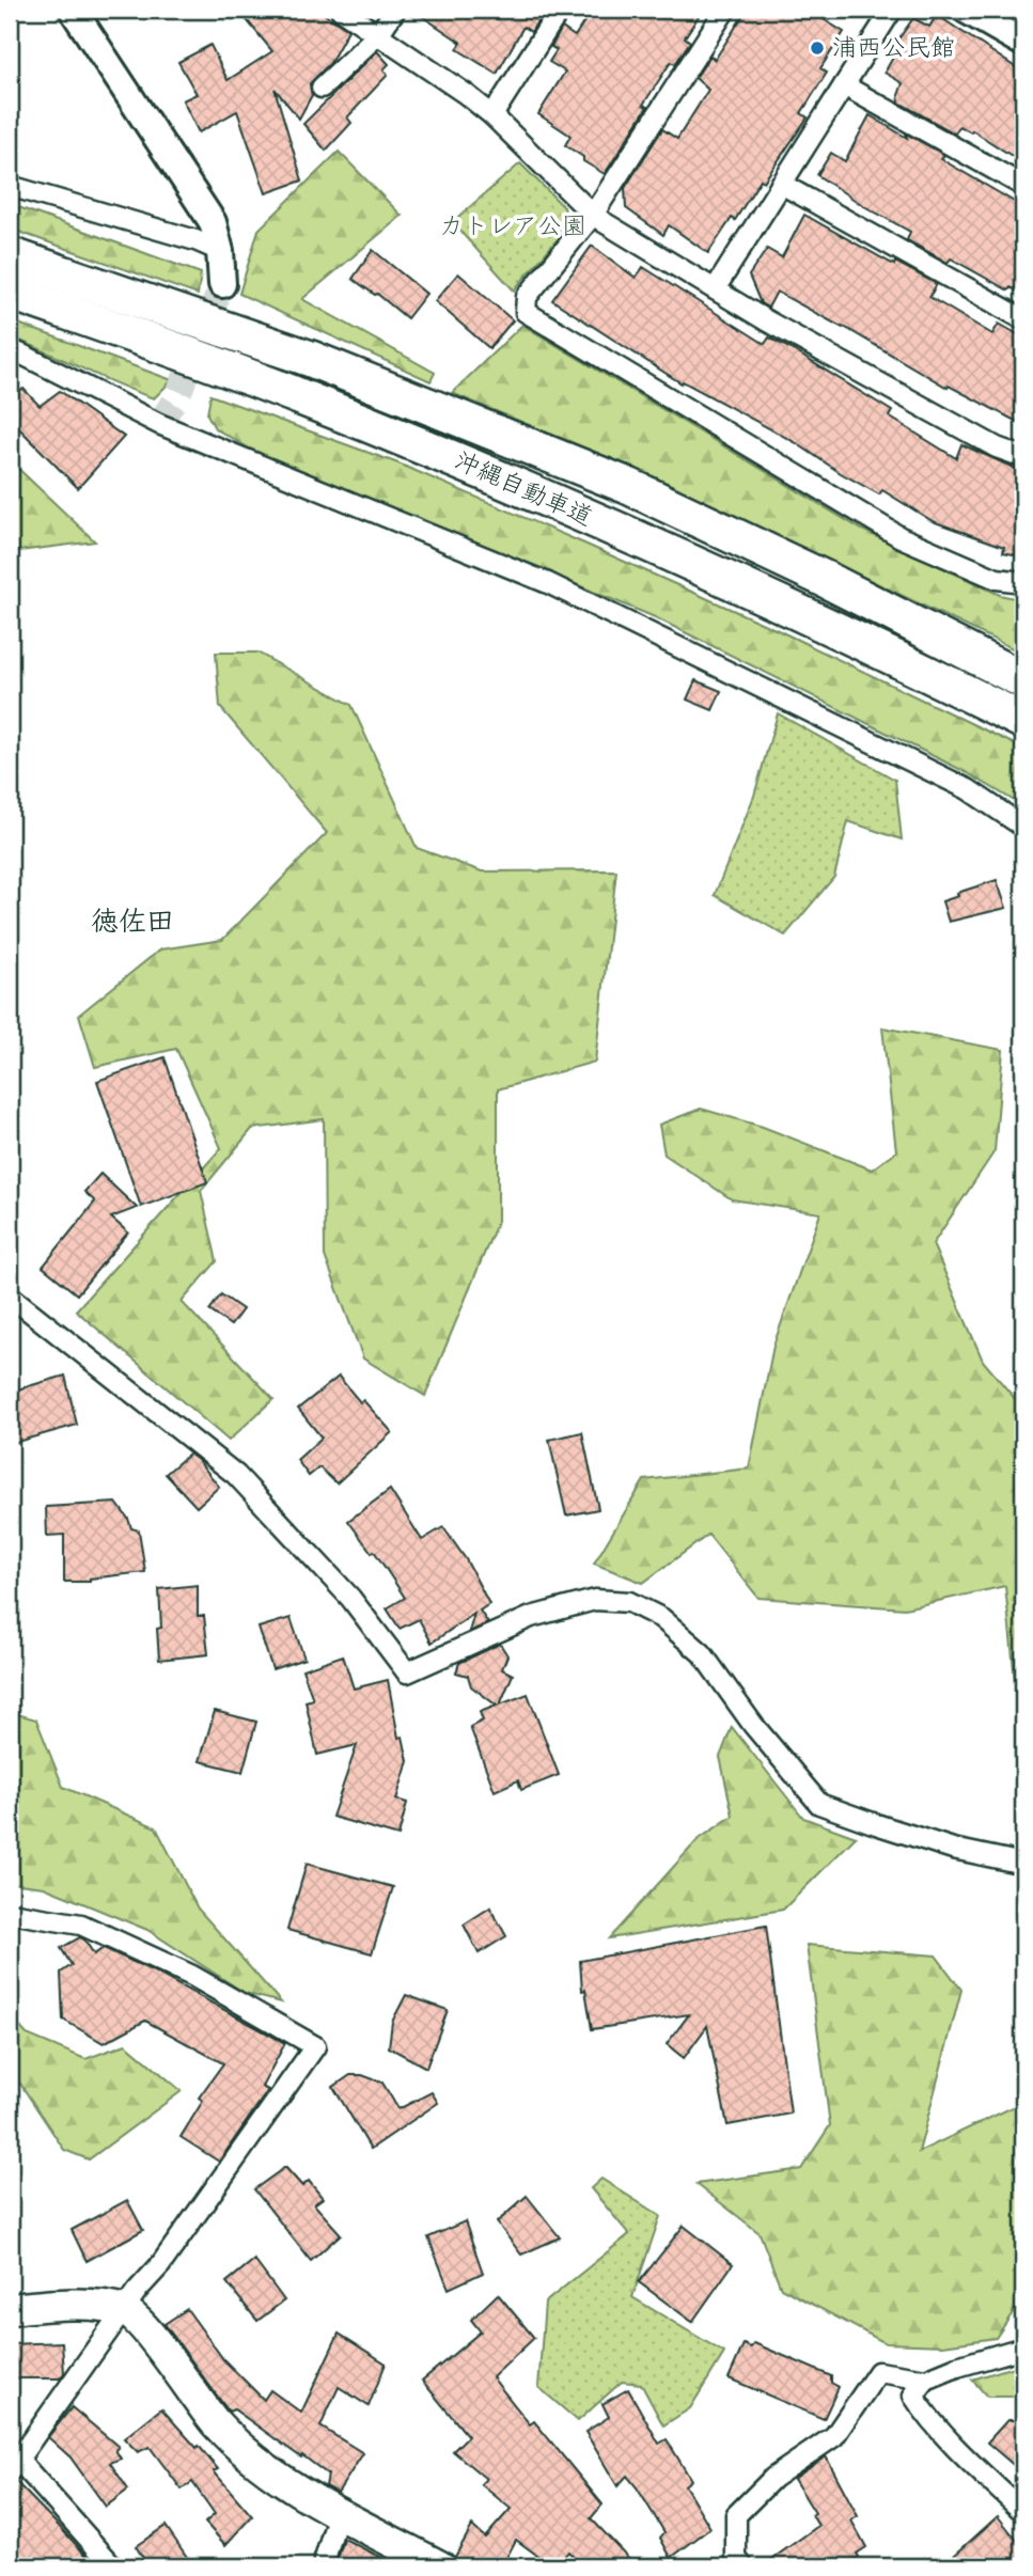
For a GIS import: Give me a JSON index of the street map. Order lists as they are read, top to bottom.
{
  "streets": {
    "highway": ["沖縄自動車道"]
  },
  "districts": ["徳佐田"],
  "parks": ["カトレア公園"],
  "places": ["浦西公民館"]
}
